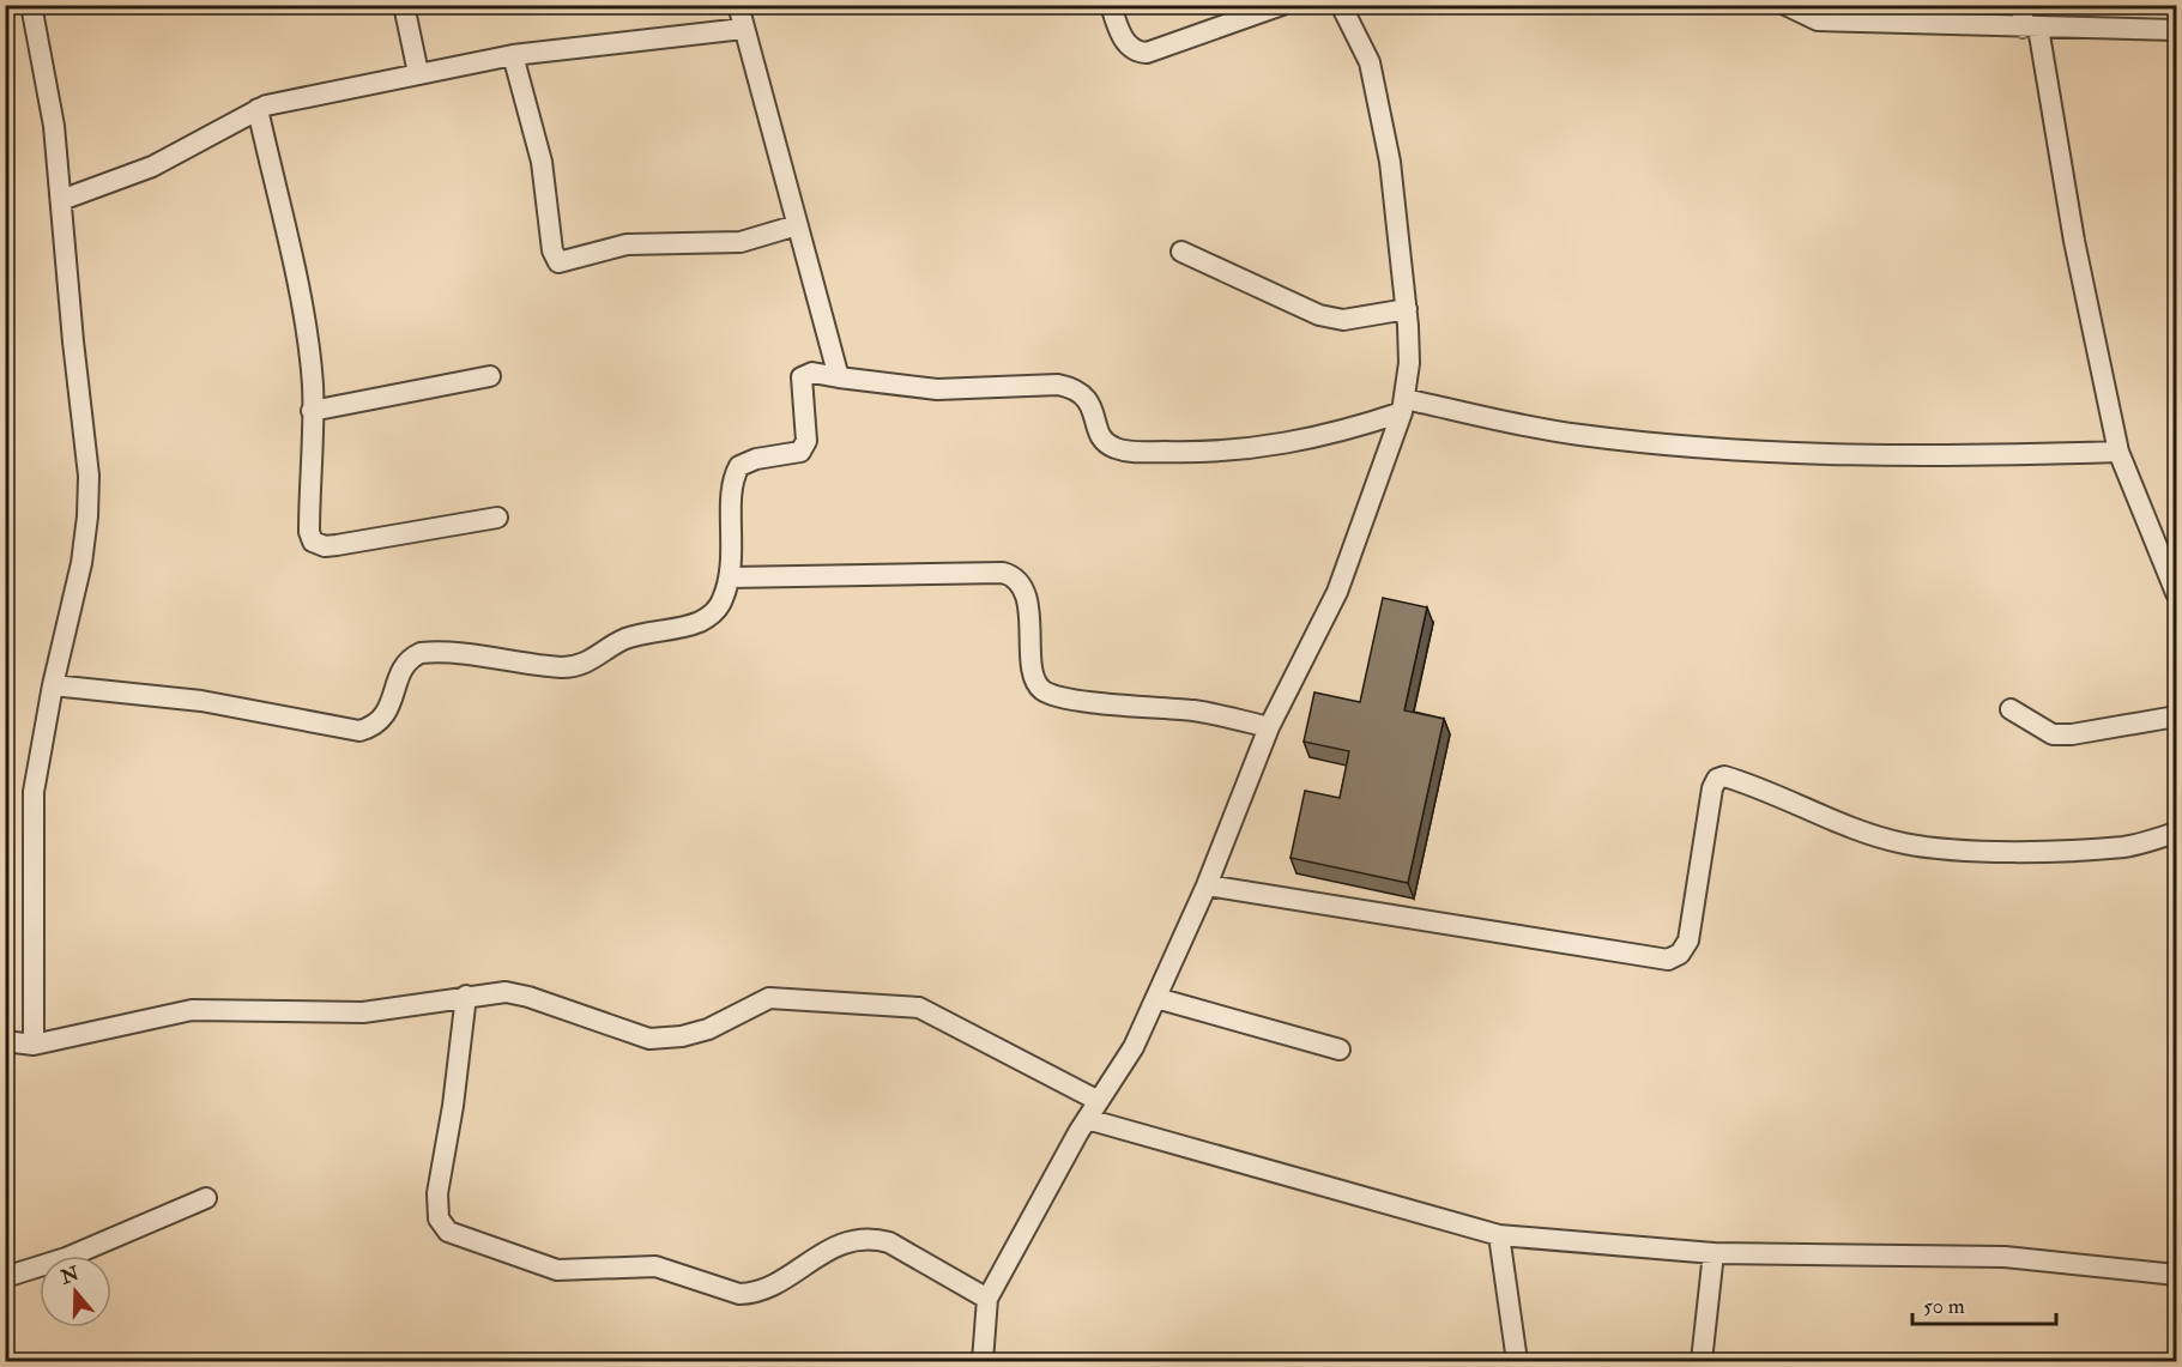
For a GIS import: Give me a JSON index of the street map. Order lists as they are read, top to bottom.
{
  "scale_bar": "50 m",
  "north": "top"
}
